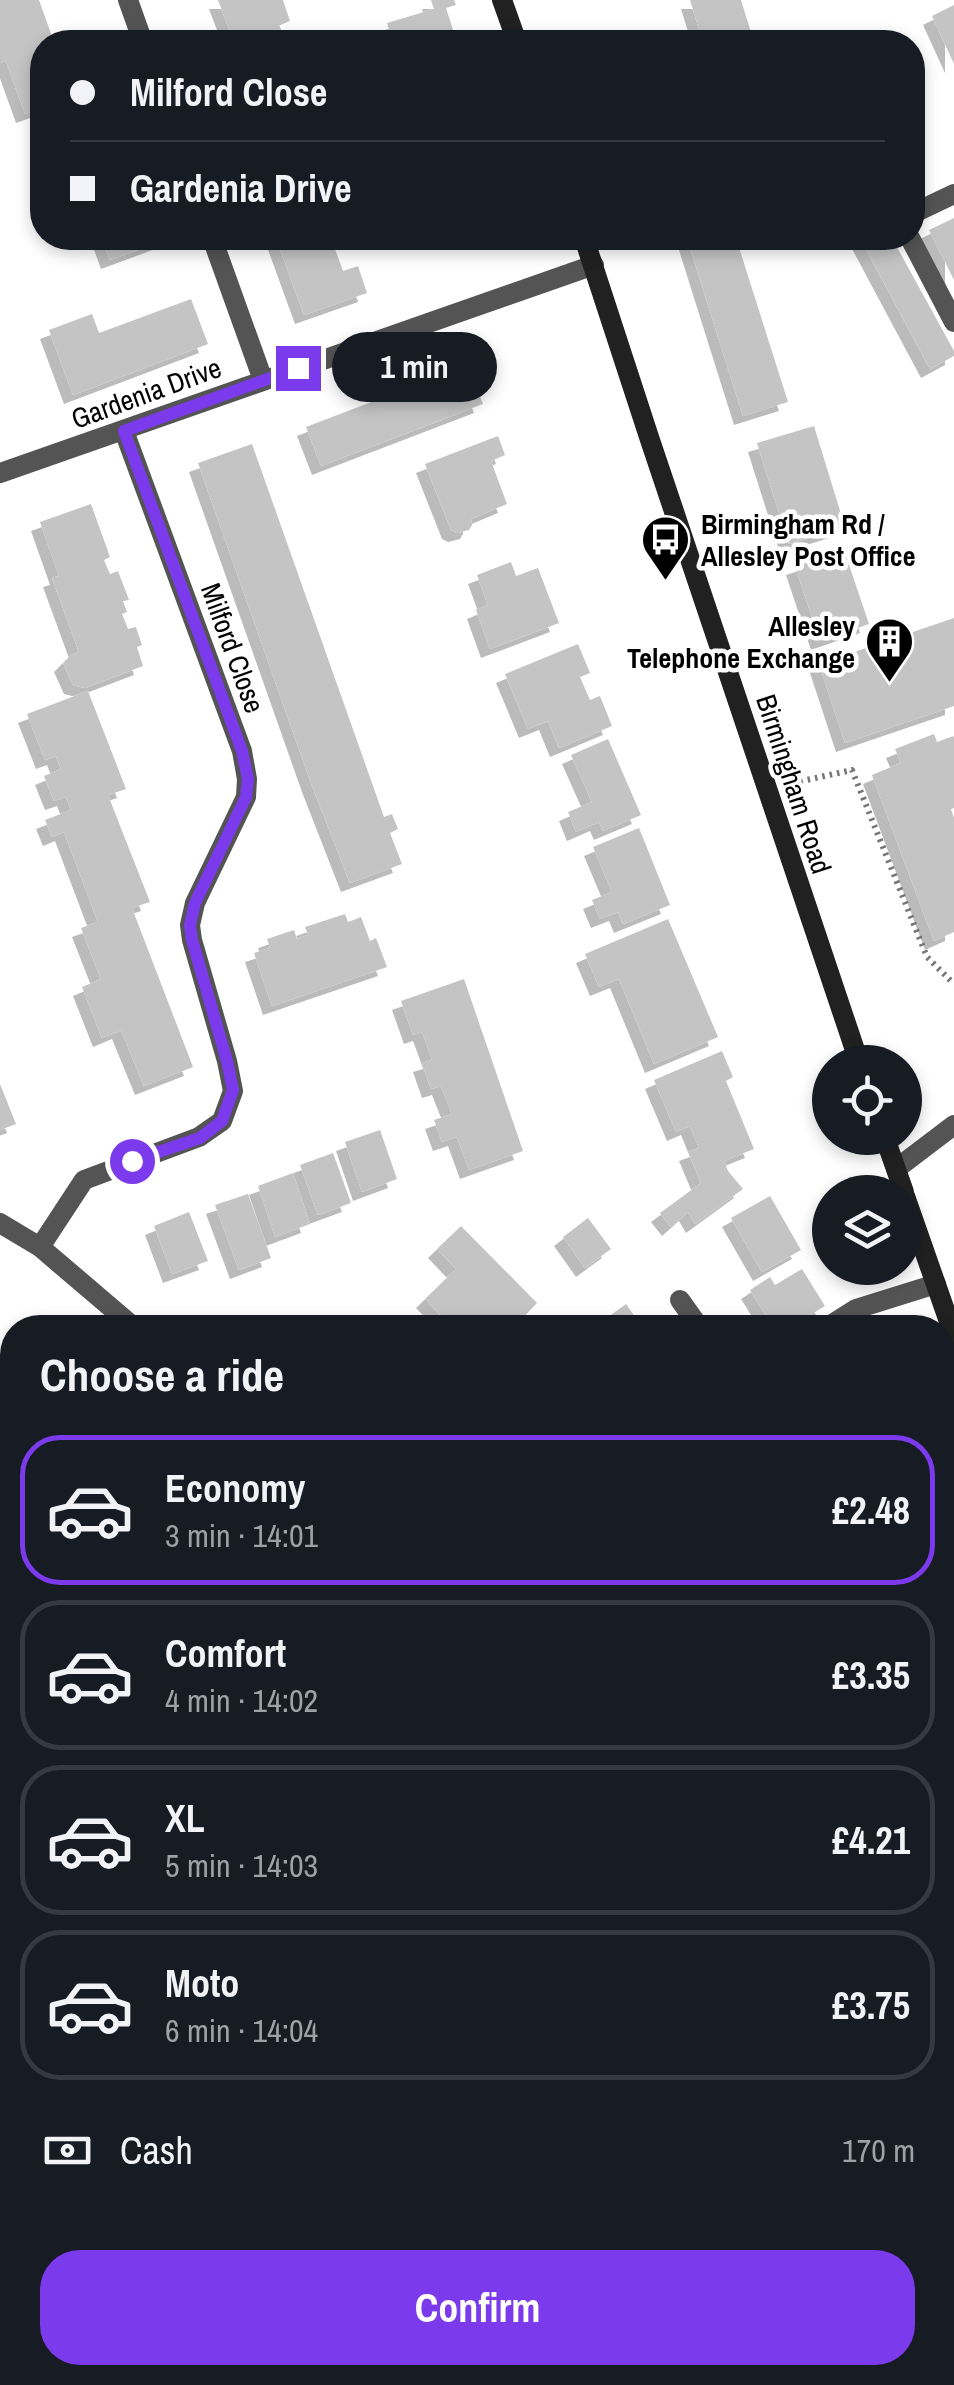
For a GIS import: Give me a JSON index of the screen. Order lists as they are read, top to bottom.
{
  "streets": {
    "street": ["Gardenia Drive", "Milford Close", "Birmingham Road"]
  },
  "crossings": [
    ["Gardenia Drive", "Milford Close"],
    ["Gardenia Drive", "Birmingham Road"]
  ],
  "places": {
    "bus stop": ["Birmingham Rd / Allesley Post Office"],
    "building": ["Allesley Telephone Exchange"]
  },
  "page": {
    "banner": ["Milford Close", "Gardenia Drive"],
    "bubble": "1 min",
    "heading": "Choose a ride",
    "list": [
      {
        "name": "Economy",
        "note": "3 min · 14:01",
        "value": "£2.48"
      },
      {
        "name": "Comfort",
        "note": "4 min · 14:02",
        "value": "£3.35"
      },
      {
        "name": "XL",
        "note": "5 min · 14:03",
        "value": "£4.21"
      },
      {
        "name": "Moto",
        "note": "6 min · 14:04",
        "value": "£3.75"
      }
    ],
    "pay": ["Cash", "170 m"],
    "buttons": "Confirm"
  }
}
